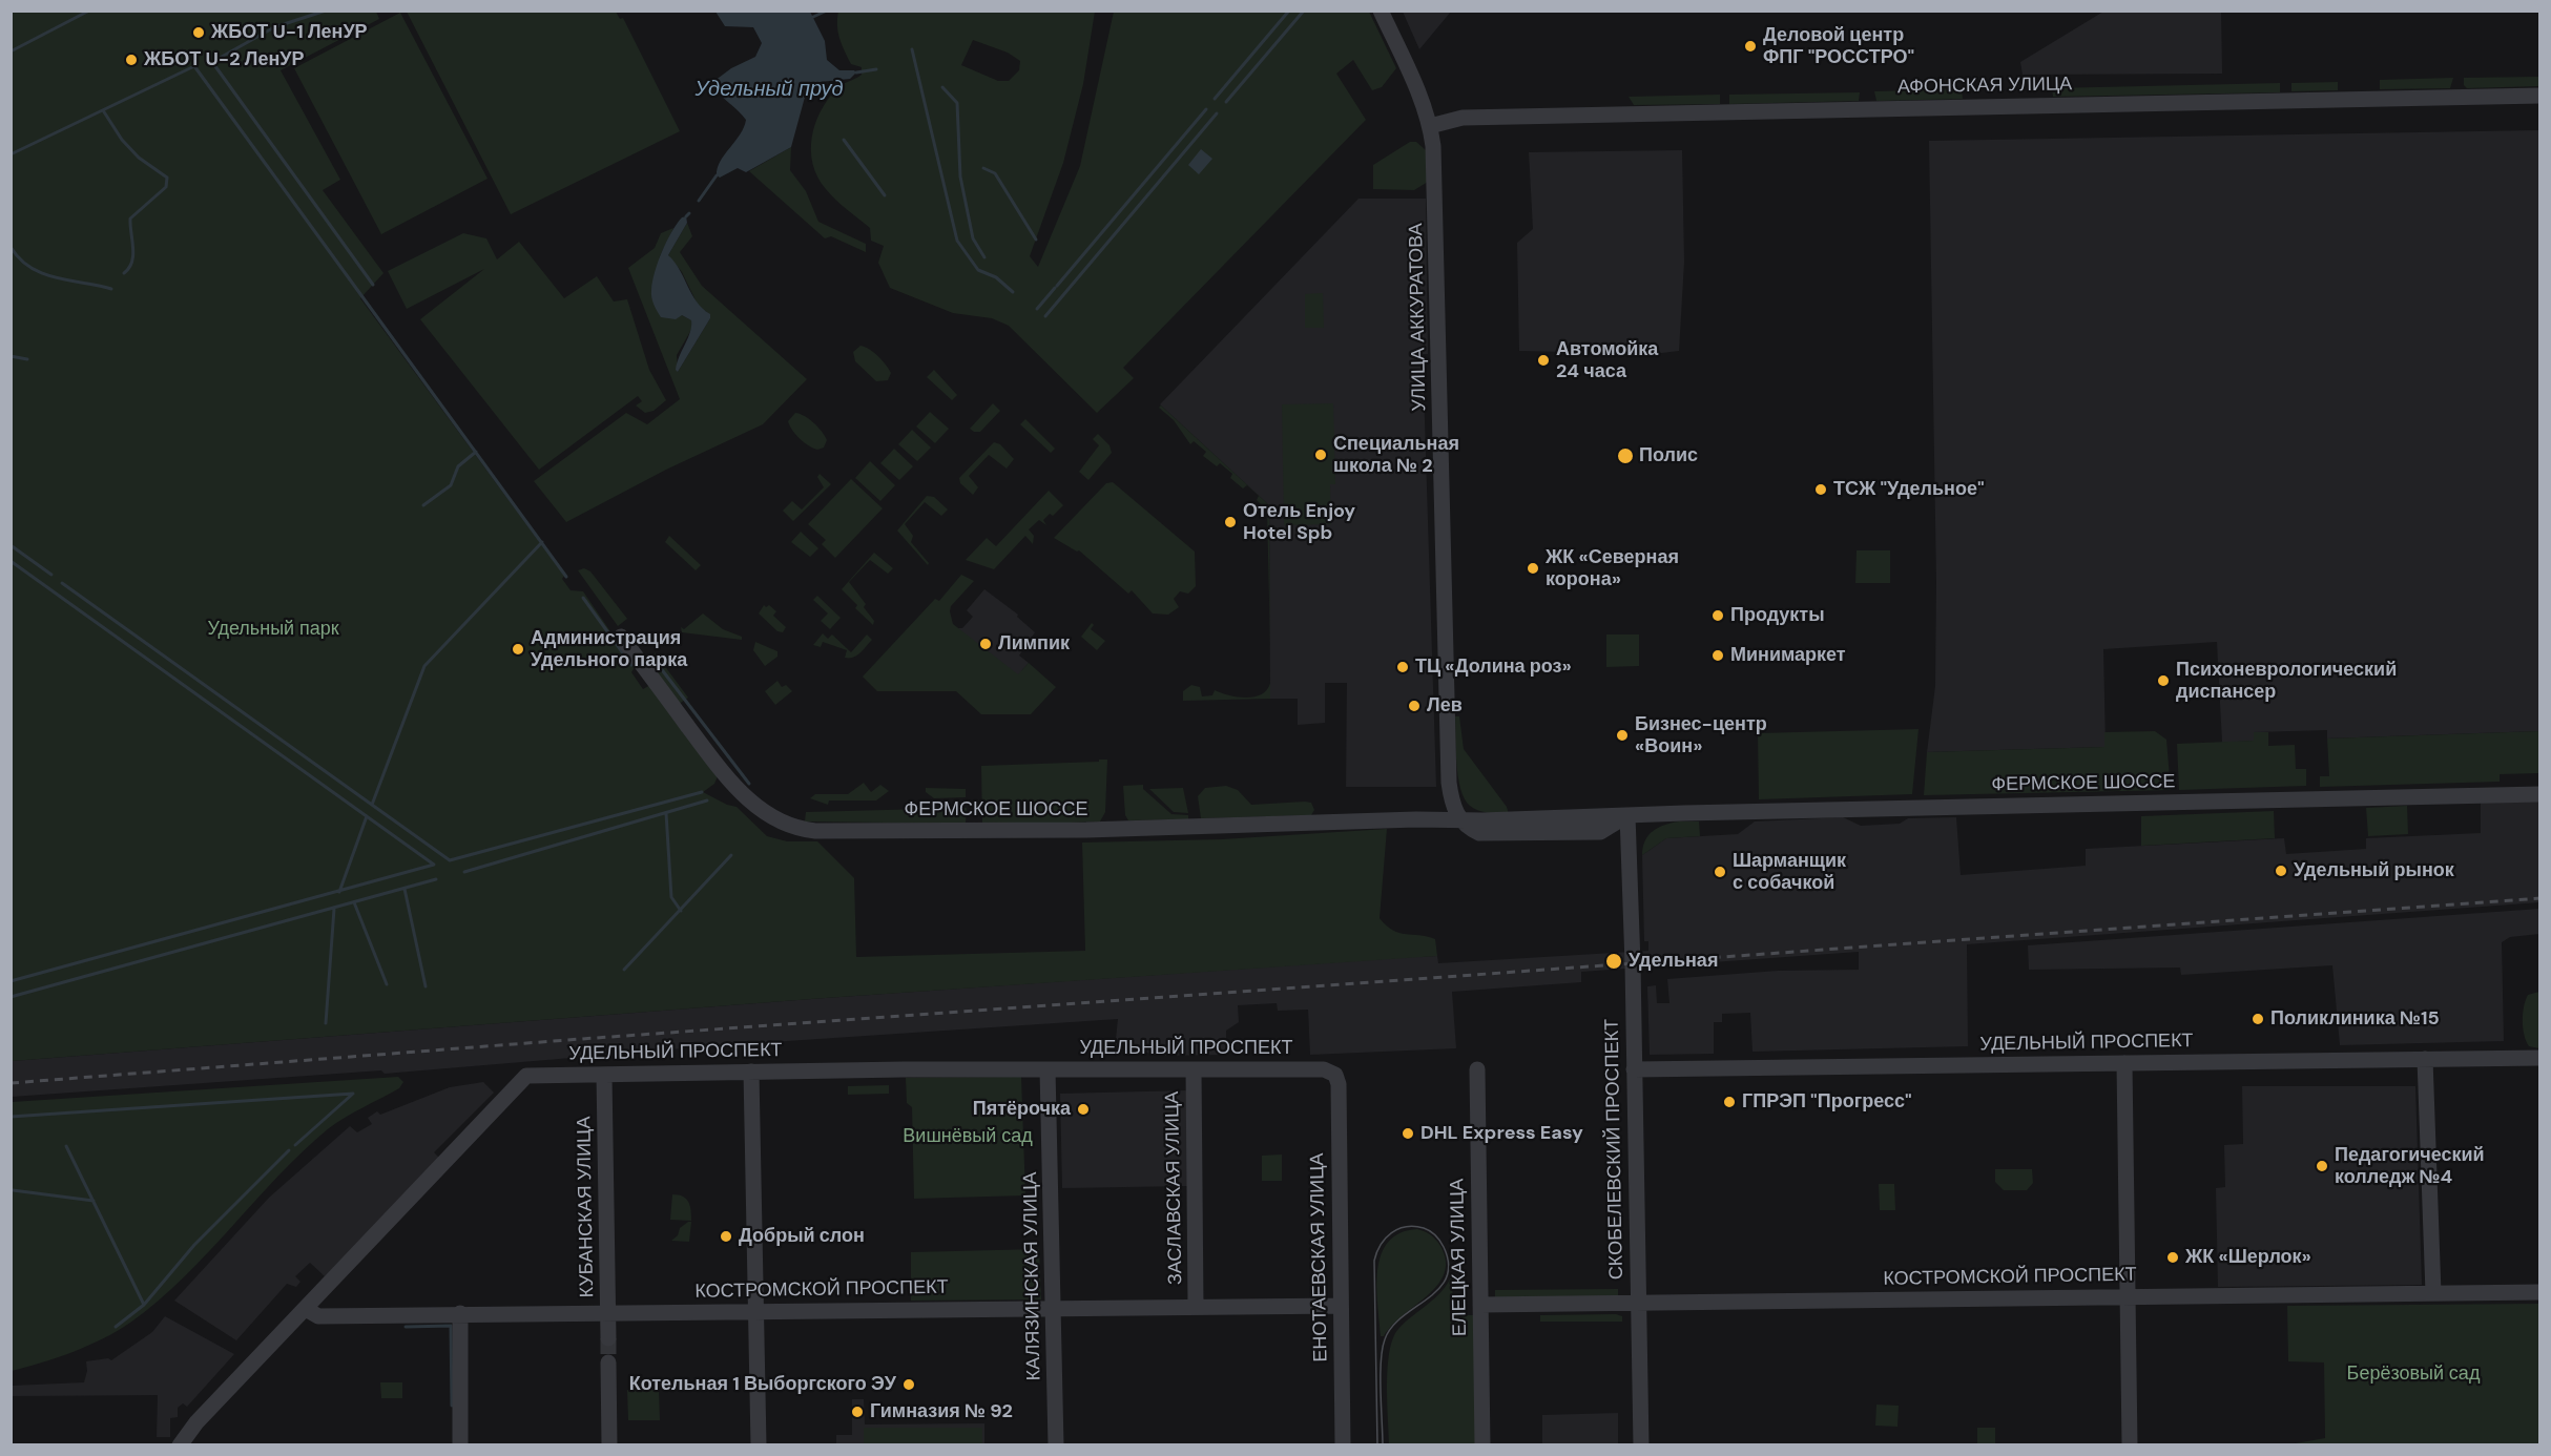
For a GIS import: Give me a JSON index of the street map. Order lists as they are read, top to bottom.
{
  "streets": {
    "street": [
      "АФОНСКАЯ УЛИЦА",
      "УЛИЦА АККУРАТОВА",
      "ФЕРМСКОЕ ШОССЕ",
      "УДЕЛЬНЫЙ ПРОСПЕКТ",
      "СКОБЕЛЕВСКИЙ ПРОСПЕКТ",
      "ЗАСЛАВСКАЯ УЛИЦА",
      "КУБАНСКАЯ УЛИЦА",
      "ЕНОТАЕВСКАЯ УЛИЦА",
      "ЕЛЕЦКАЯ УЛИЦА",
      "КАЛЯЗИНСКАЯ УЛИЦА",
      "КОСТРОМСКОЙ ПРОСПЕКТ"
    ]
  },
  "crossings": [
    ["АФОНСКАЯ УЛИЦА", "УЛИЦА АККУРАТОВА"],
    ["УЛИЦА АККУРАТОВА", "ФЕРМСКОЕ ШОССЕ"],
    ["ФЕРМСКОЕ ШОССЕ", "СКОБЕЛЕВСКИЙ ПРОСПЕКТ"],
    ["УДЕЛЬНЫЙ ПРОСПЕКТ", "СКОБЕЛЕВСКИЙ ПРОСПЕКТ"],
    ["УДЕЛЬНЫЙ ПРОСПЕКТ", "ЗАСЛАВСКАЯ УЛИЦА"],
    ["УДЕЛЬНЫЙ ПРОСПЕКТ", "КУБАНСКАЯ УЛИЦА"],
    ["УДЕЛЬНЫЙ ПРОСПЕКТ", "ЕНОТАЕВСКАЯ УЛИЦА"],
    ["УДЕЛЬНЫЙ ПРОСПЕКТ", "КАЛЯЗИНСКАЯ УЛИЦА"],
    ["УДЕЛЬНЫЙ ПРОСПЕКТ", "КОСТРОМСКОЙ ПРОСПЕКТ"],
    ["СКОБЕЛЕВСКИЙ ПРОСПЕКТ", "КОСТРОМСКОЙ ПРОСПЕКТ"],
    ["ЗАСЛАВСКАЯ УЛИЦА", "КОСТРОМСКОЙ ПРОСПЕКТ"],
    ["КУБАНСКАЯ УЛИЦА", "КОСТРОМСКОЙ ПРОСПЕКТ"],
    ["ЕНОТАЕВСКАЯ УЛИЦА", "КОСТРОМСКОЙ ПРОСПЕКТ"],
    ["ЕЛЕЦКАЯ УЛИЦА", "КОСТРОМСКОЙ ПРОСПЕКТ"],
    ["КАЛЯЗИНСКАЯ УЛИЦА", "КОСТРОМСКОЙ ПРОСПЕКТ"]
  ],
  "water": ["Удельный пруд"],
  "parks": ["Удельный парк", "Вишнёвый сад", "Берёзовый сад"],
  "places": [
    "ЖБОТ U-1 ЛенУР",
    "Деловой центр ФПГ \"РОССТРО\"",
    "ЖБОТ U-2 ЛенУР",
    "Автомойка 24 часа",
    "Специальная школа № 2",
    "Полис",
    "ТСЖ \"Удельное\"",
    "Отель Enjoy Hotel Spb",
    "ЖК «Северная корона»",
    "Продукты",
    "Лимпик",
    "Администрация Удельного парка",
    "Минимаркет",
    "ТЦ «Долина роз»",
    "Психоневрологический диспансер",
    "Лев",
    "Бизнес-центр «Воин»",
    "Удельный рынок",
    "Шарманщик с собачкой",
    "Удельная",
    "Поликлиника №15",
    "ГПРЭП \"Прогресс\"",
    "Пятёрочка",
    "DHL Express Easy",
    "Педагогический колледж №4",
    "Добрый слон",
    "ЖК «Шерлок»",
    "Котельная 1 Выборгского ЭУ",
    "Гимназия № 92"
  ]
}
